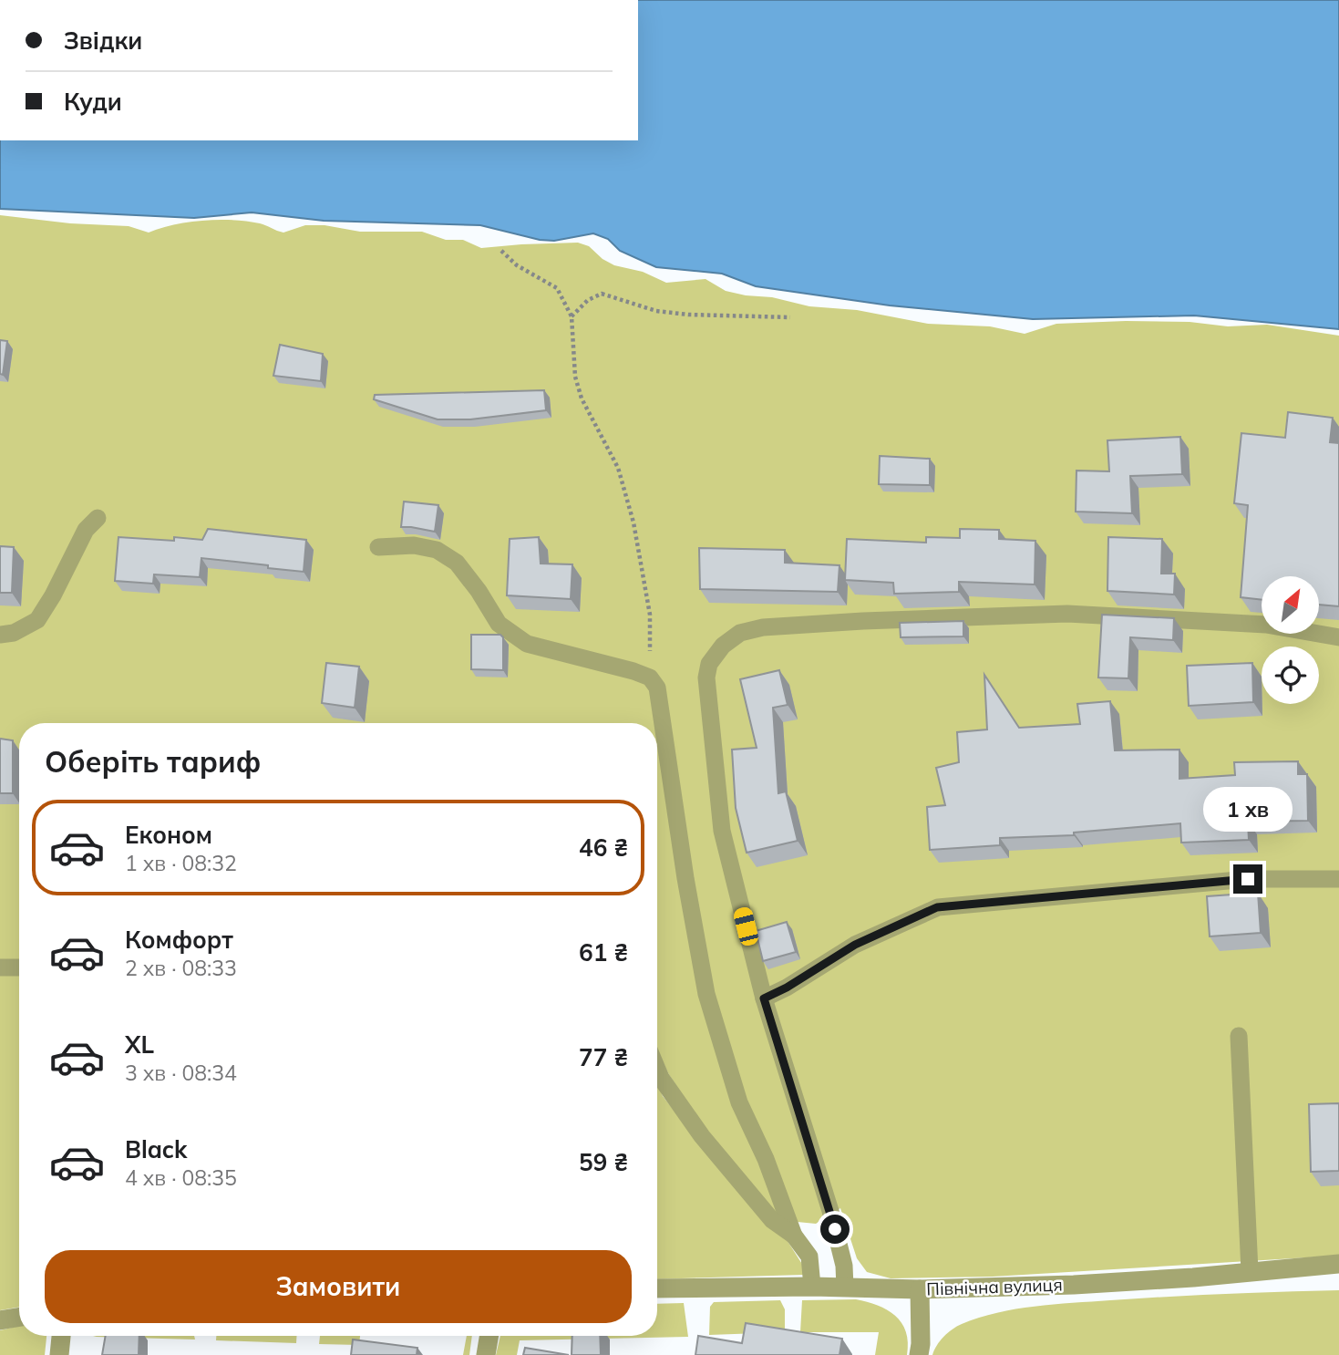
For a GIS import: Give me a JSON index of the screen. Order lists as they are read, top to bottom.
{
  "streets": {
    "street": ["Північна вулиця"]
  },
  "north": "top right",
  "page": {
    "banner": ["Звідки", "Куди"],
    "heading": "Оберіть тариф",
    "bubble": "1 хв",
    "list": [
      {
        "name": "Економ",
        "note": "1 хв · 08:32",
        "value": "46 ₴"
      },
      {
        "name": "Комфорт",
        "note": "2 хв · 08:33",
        "value": "61 ₴"
      },
      {
        "name": "XL",
        "note": "3 хв · 08:34",
        "value": "77 ₴"
      },
      {
        "name": "Black",
        "note": "4 хв · 08:35",
        "value": "59 ₴"
      }
    ],
    "buttons": "Замовити"
  }
}
